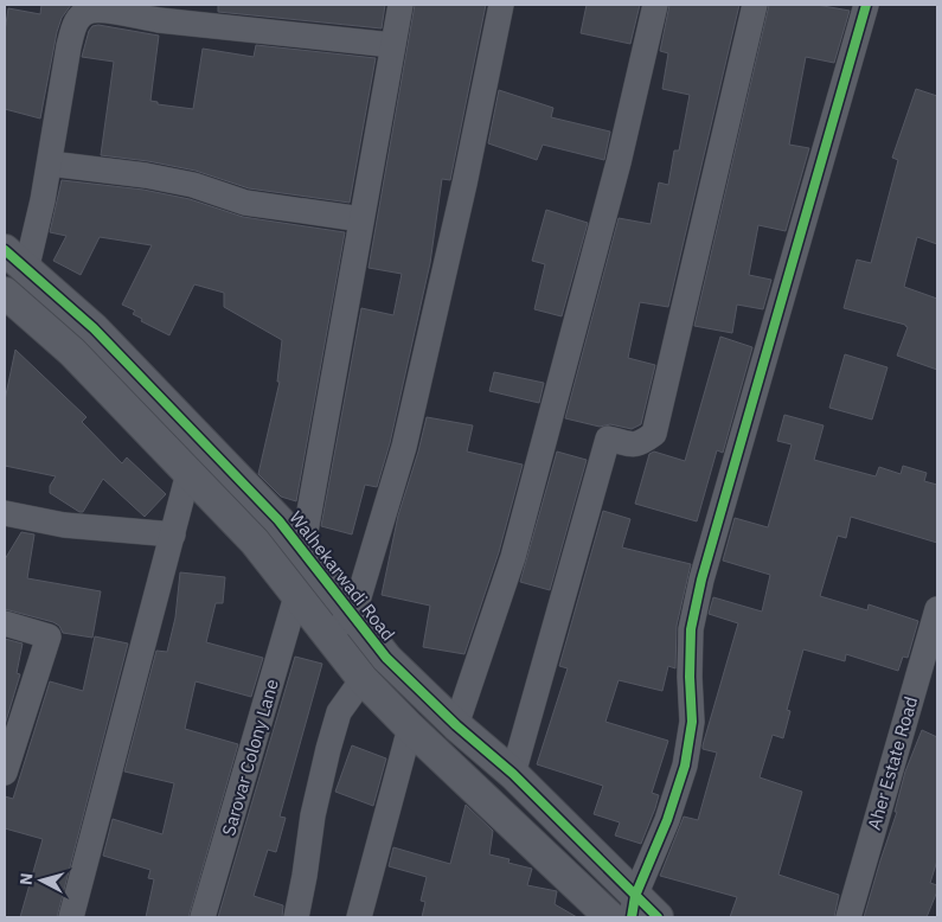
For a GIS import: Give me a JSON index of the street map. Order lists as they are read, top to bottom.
{
  "streets": {
    "street": ["Walhekarwadi Road", "Sarovar Colony Lane", "Aher Estate Road"]
  },
  "north": "left"
}
